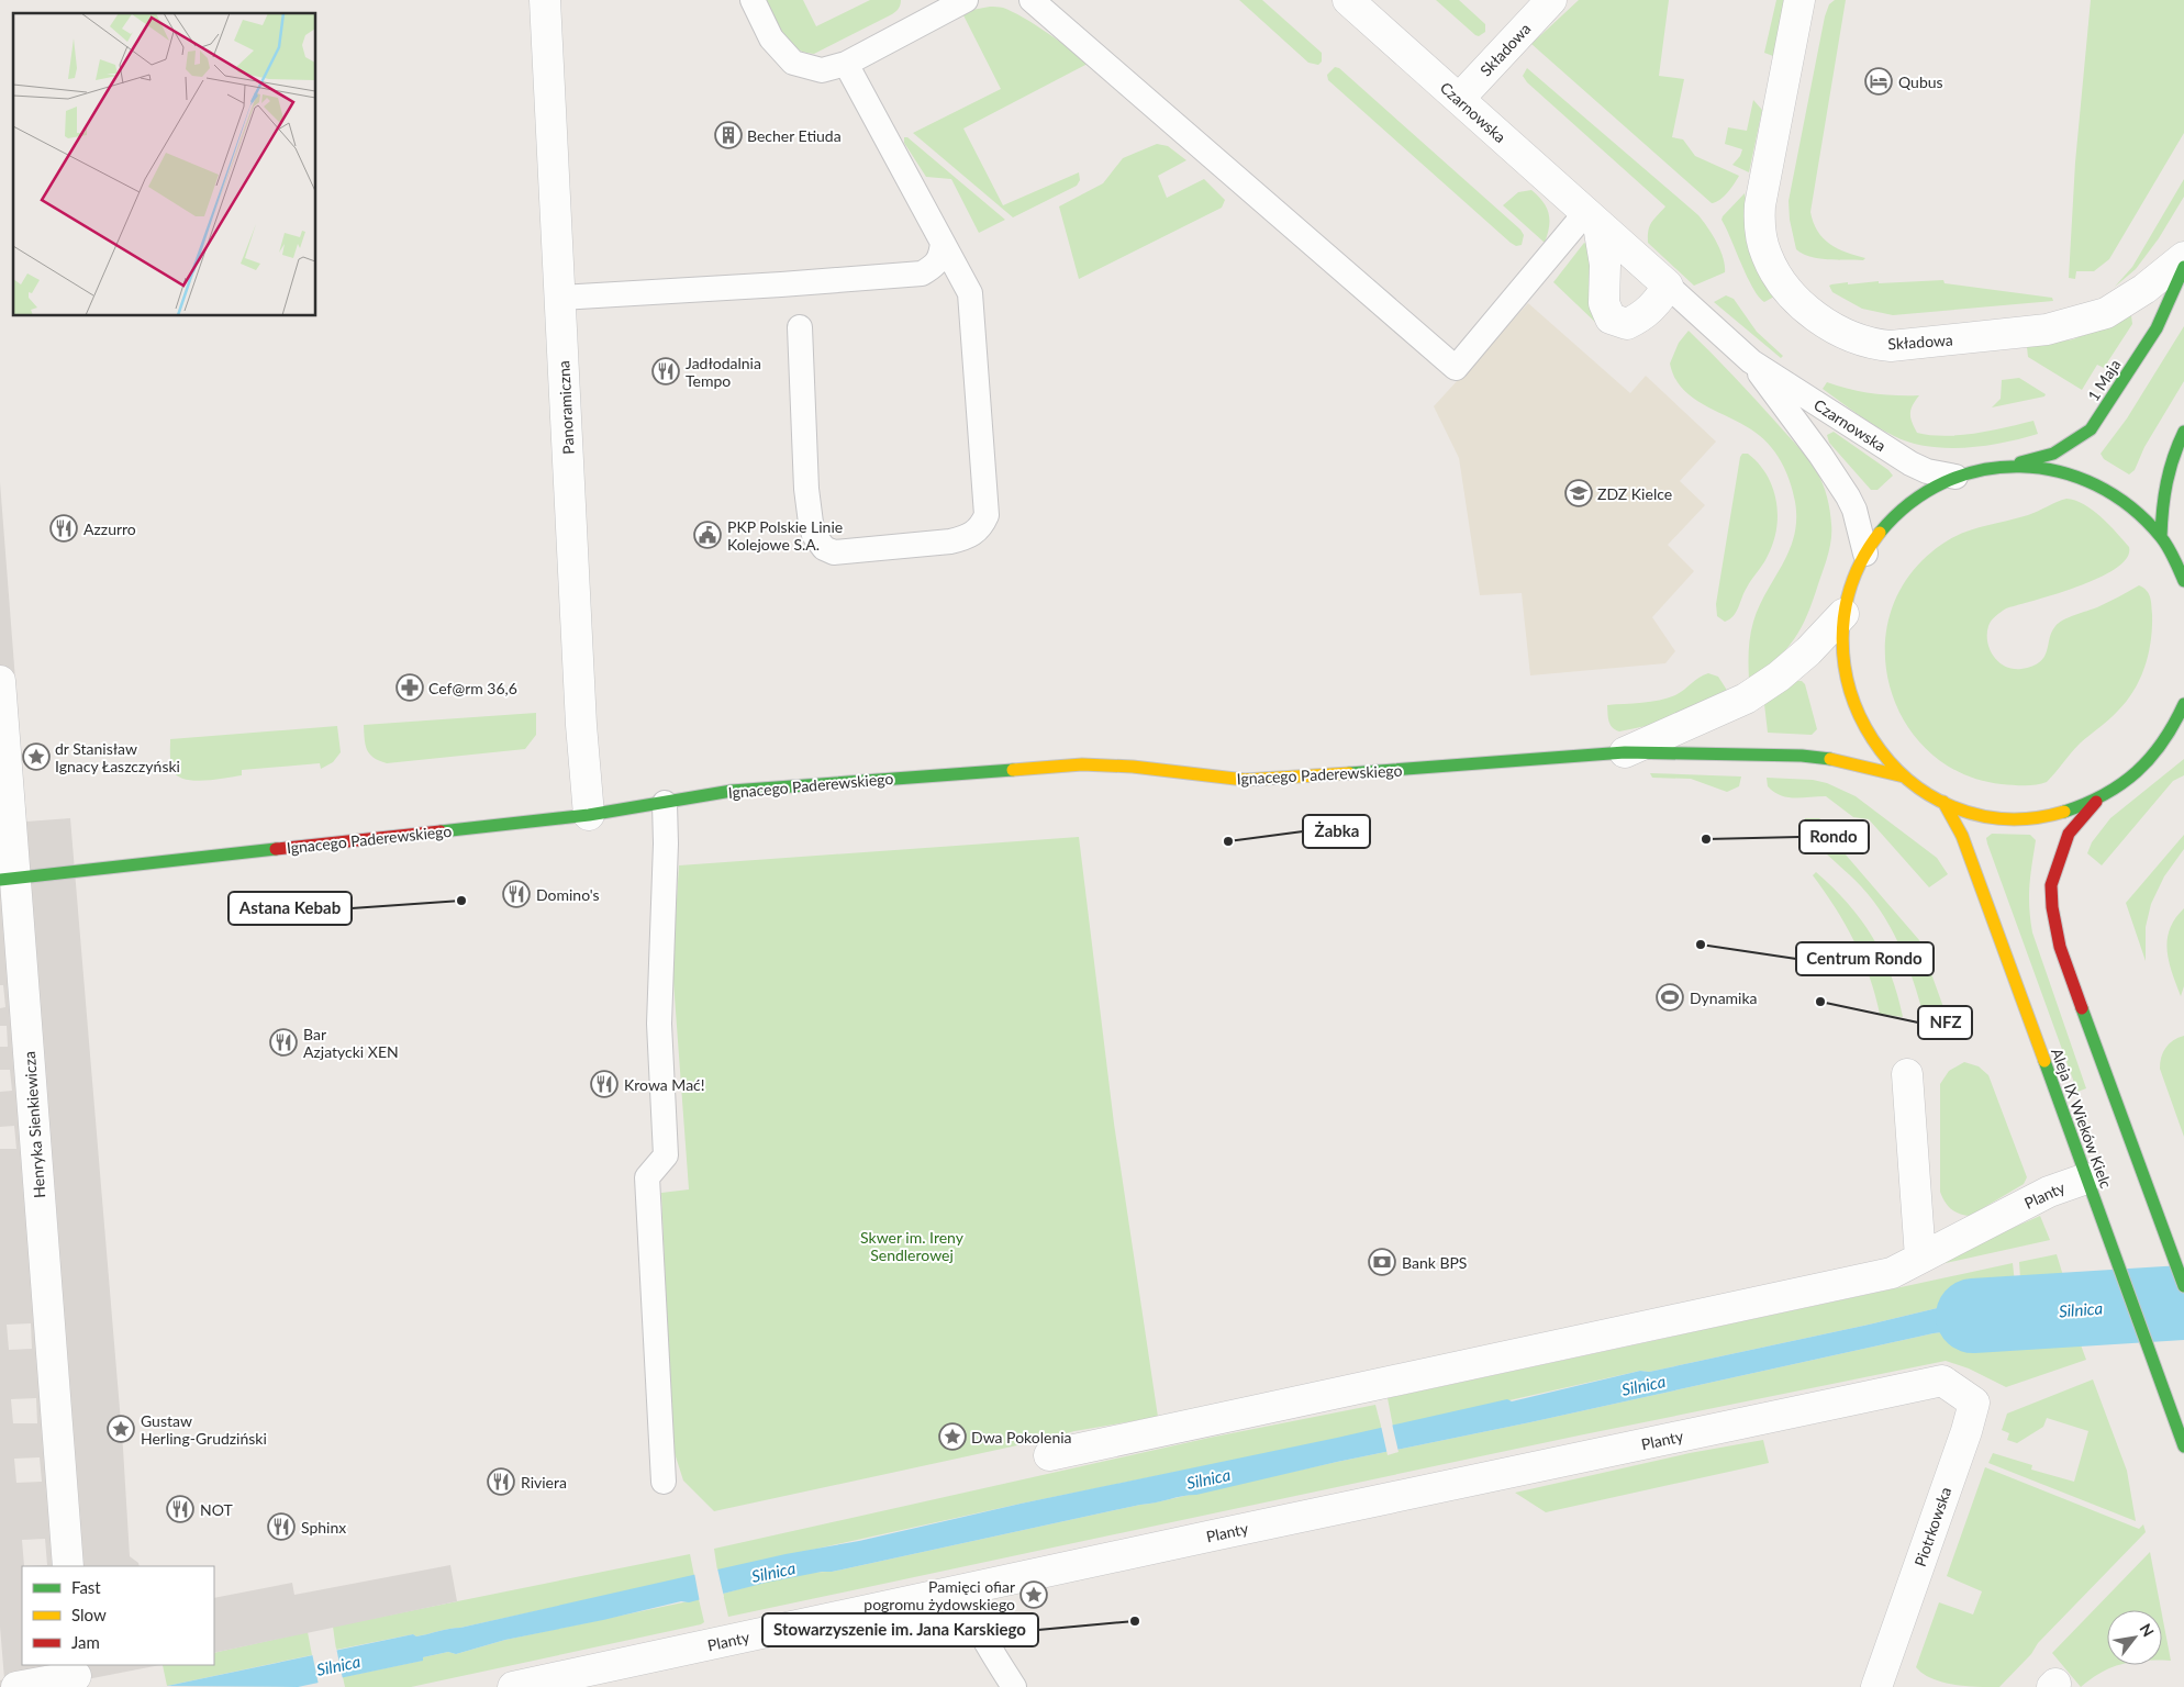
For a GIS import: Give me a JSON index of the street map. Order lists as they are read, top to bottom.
{
  "streets": {
    "main road": ["1 Maja", "Ignacego Paderewskiego", "Aleja IX Wieków Kielc"],
    "street": [
      "Składowa",
      "Czarnowska",
      "Panoramiczna",
      "Henryka Sienkiewicza",
      "Planty",
      "Piotrkowska"
    ]
  },
  "crossings": [
    ["Składowa", "Czarnowska"],
    ["Panoramiczna", "Ignacego Paderewskiego"],
    ["Ignacego Paderewskiego", "Henryka Sienkiewicza"],
    ["Aleja IX Wieków Kielc", "Planty"],
    ["Planty", "Piotrkowska"]
  ],
  "water": ["Silnica"],
  "parks": ["Skwer im. Ireny Sendlerowej"],
  "places": {
    "hotel": ["Qubus"],
    "building": ["Becher Etiuda"],
    "restaurant": [
      "Jadłodalnia Tempo",
      "Azzurro",
      "Domino's",
      "Bar Azjatycki XEN",
      "Krowa Mać!",
      "Riviera",
      "NOT",
      "Sphinx"
    ],
    "school or university": ["ZDZ Kielce"],
    "public building": ["PKP Polskie Linie Kolejowe S.A."],
    "pharmacy": ["Cef@rm 36,6"],
    "place": [
      "dr Stanisław Ignacy Łaszczyński",
      "Gustaw Herling-Grudziński",
      "Dwa Pokolenia",
      "Pamięci ofiar pogromu żydowskiego"
    ],
    "other": [
      "Rondo",
      "Żabka",
      "Astana Kebab",
      "Centrum Rondo",
      "NFZ",
      "Stowarzyszenie im. Jana Karskiego"
    ],
    "sports": ["Dynamika"],
    "bank": ["Bank BPS"]
  },
  "legend": ["Fast", "Slow", "Jam"],
  "north": "top right"
}
